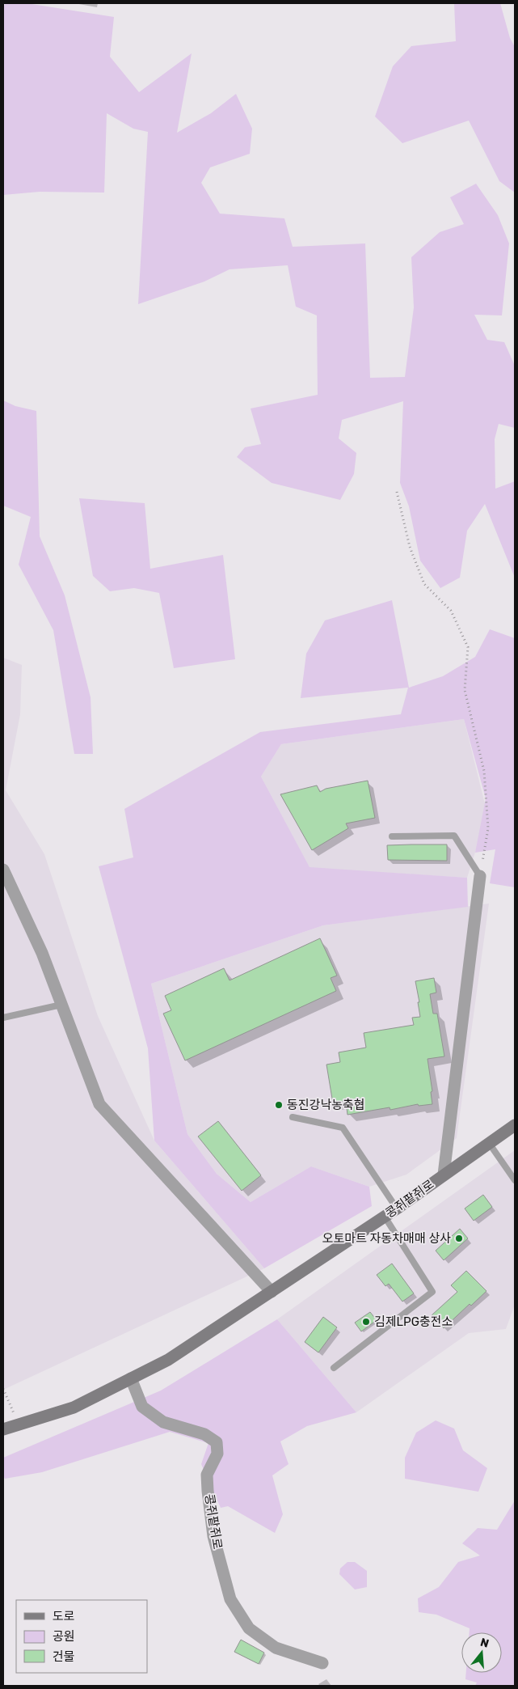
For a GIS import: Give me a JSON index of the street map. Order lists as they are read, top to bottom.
{
  "streets": {
    "main road": ["콩쥐팥쥐로"]
  },
  "places": ["동진강낙농축협", "오토마트 자동차매매 상사", "김제LPG충전소"],
  "legend": ["도로", "공원", "건물"],
  "north": "top"
}
